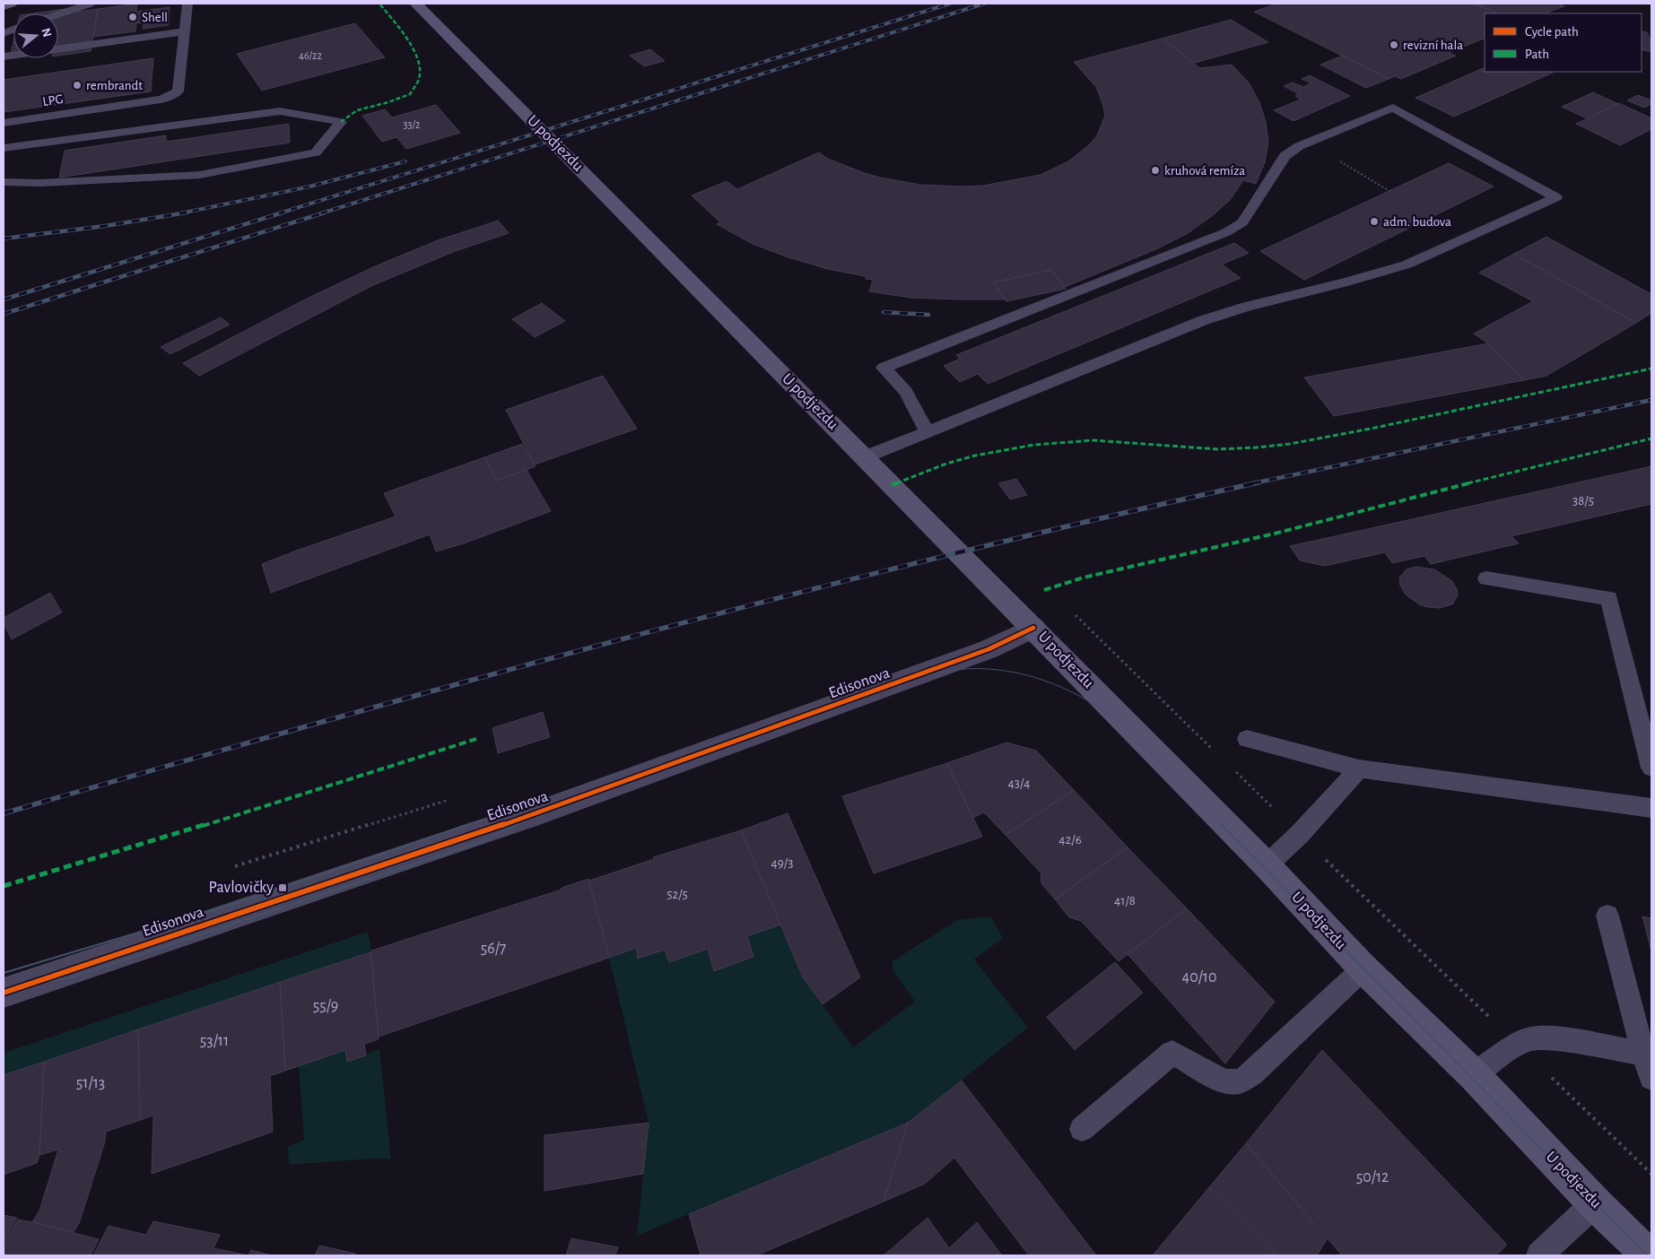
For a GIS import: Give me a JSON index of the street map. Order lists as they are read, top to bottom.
{
  "streets": {
    "main road": ["U podjezdu"],
    "street": ["Edisonova"],
    "lane": ["LPG"]
  },
  "crossings": [
    ["U podjezdu", "Edisonova"]
  ],
  "places": {
    "other": [
      "Shell",
      "revizní hala",
      "rembrandt",
      "kruhová remíza",
      "adm. budova"
    ],
    "transit": ["Pavlovičky"]
  },
  "house_numbers": [
    "46/22",
    "33/2",
    "38/5",
    "43/4",
    "42/6",
    "49/3",
    "52/5",
    "41/8",
    "56/7",
    "40/10",
    "55/9",
    "53/11",
    "51/13",
    "50/12"
  ],
  "legend": ["Cycle path", "Path"],
  "north": "right"
}
